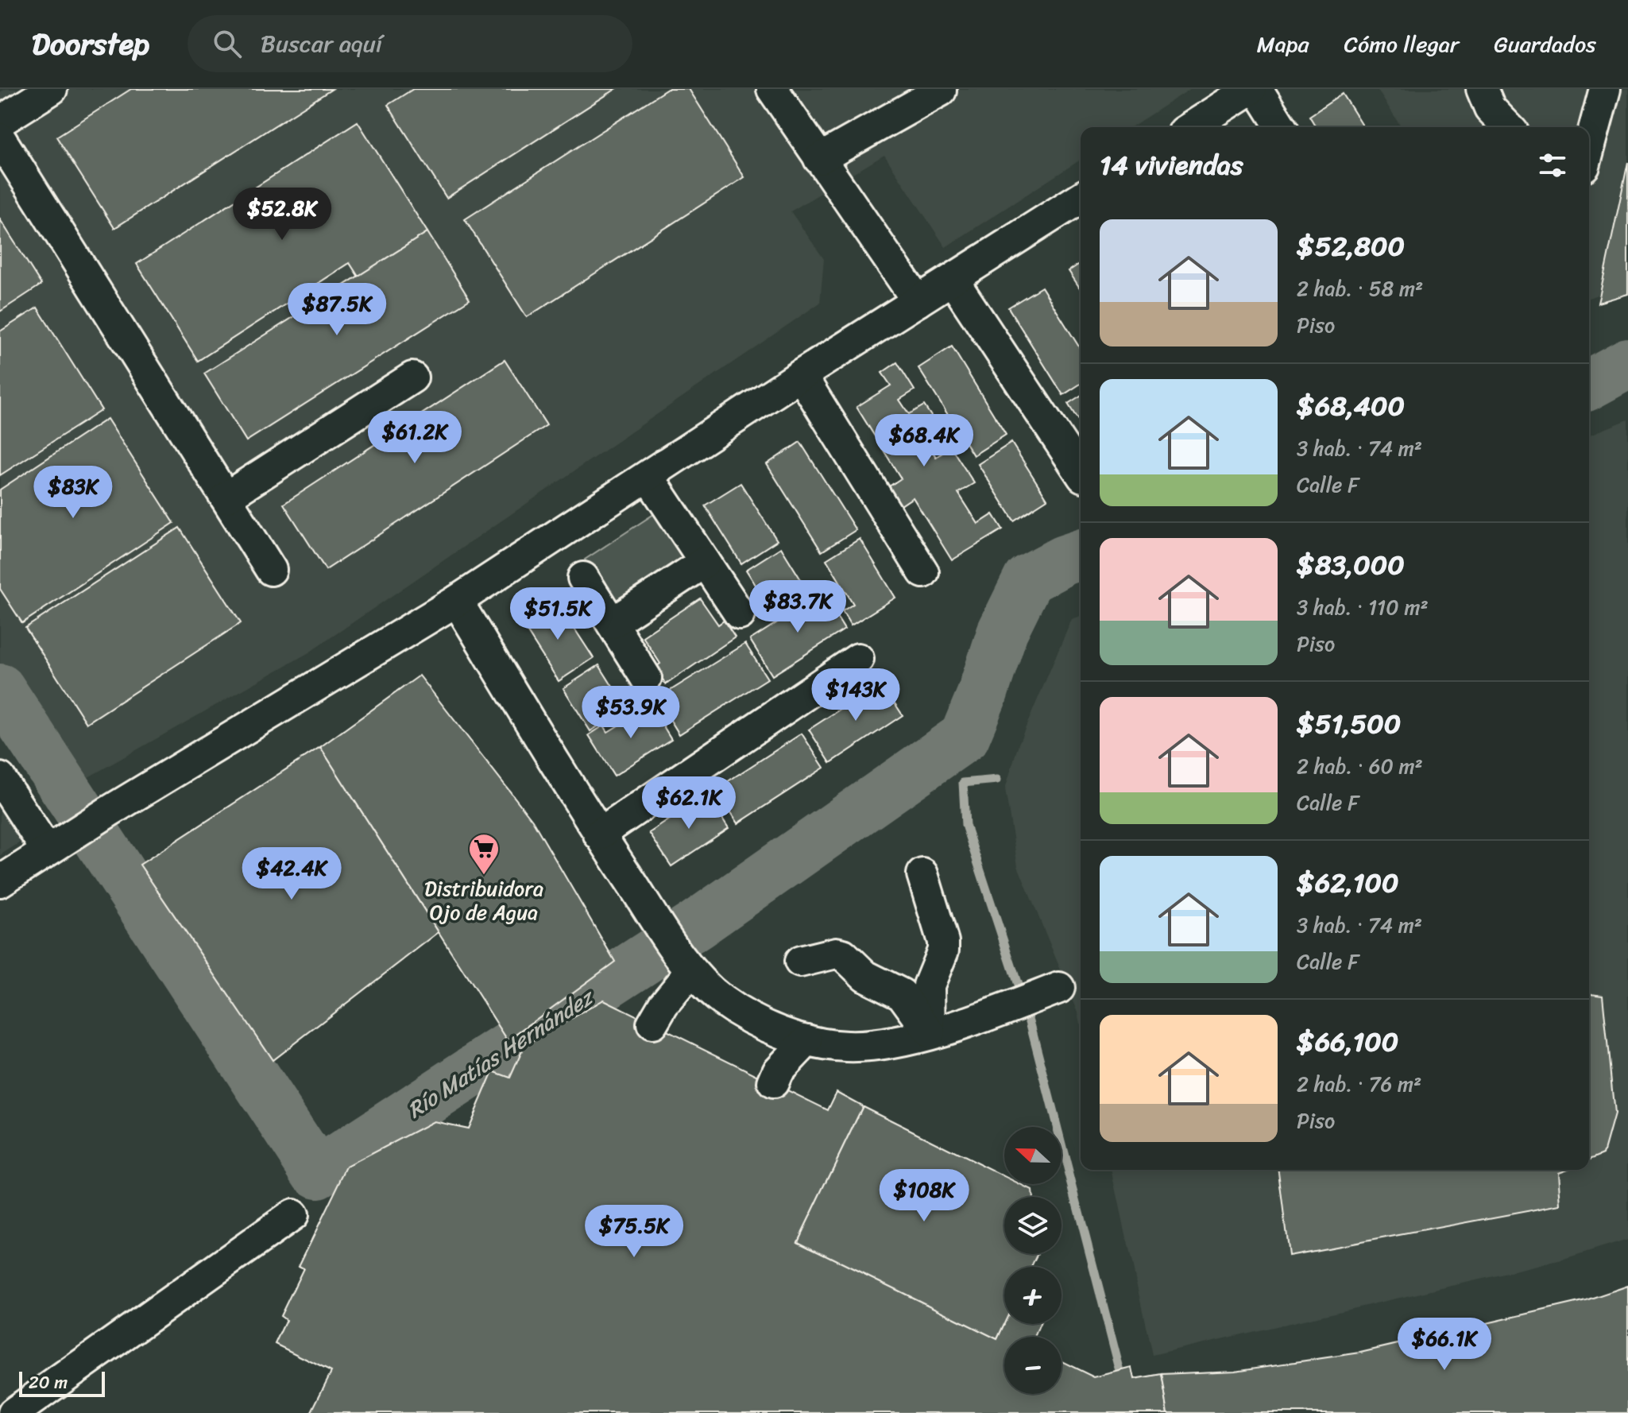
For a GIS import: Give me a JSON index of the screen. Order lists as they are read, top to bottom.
{
  "water": ["Río Matías Hernández"],
  "places": {
    "supermarket": ["Distribuidora Ojo de Agua"]
  },
  "scale_bar": "20 m",
  "north": "left",
  "page": {
    "header": "Doorstep",
    "search": "Buscar aquí",
    "nav": ["Mapa", "Cómo llegar", "Guardados"],
    "heading": "14 viviendas",
    "price": [
      "$52.8K",
      "$87.5K",
      "$61.2K",
      "$68.4K",
      "$83K",
      "$83.7K",
      "$51.5K",
      "$143K",
      "$53.9K",
      "$62.1K",
      "$42.4K",
      "$108K",
      "$75.5K",
      "$66.1K"
    ],
    "list": [
      {
        "name": "$52,800",
        "note": "2 hab. · 58 m² · Piso"
      },
      {
        "name": "$68,400",
        "note": "3 hab. · 74 m² · Calle F"
      },
      {
        "name": "$83,000",
        "note": "3 hab. · 110 m² · Piso"
      },
      {
        "name": "$51,500",
        "note": "2 hab. · 60 m² · Calle F"
      },
      {
        "name": "$62,100",
        "note": "3 hab. · 74 m² · Calle F"
      },
      {
        "name": "$66,100",
        "note": "2 hab. · 76 m² · Piso"
      }
    ],
    "map_buttons": ["+", "−"],
    "scale": "20 m"
  }
}
